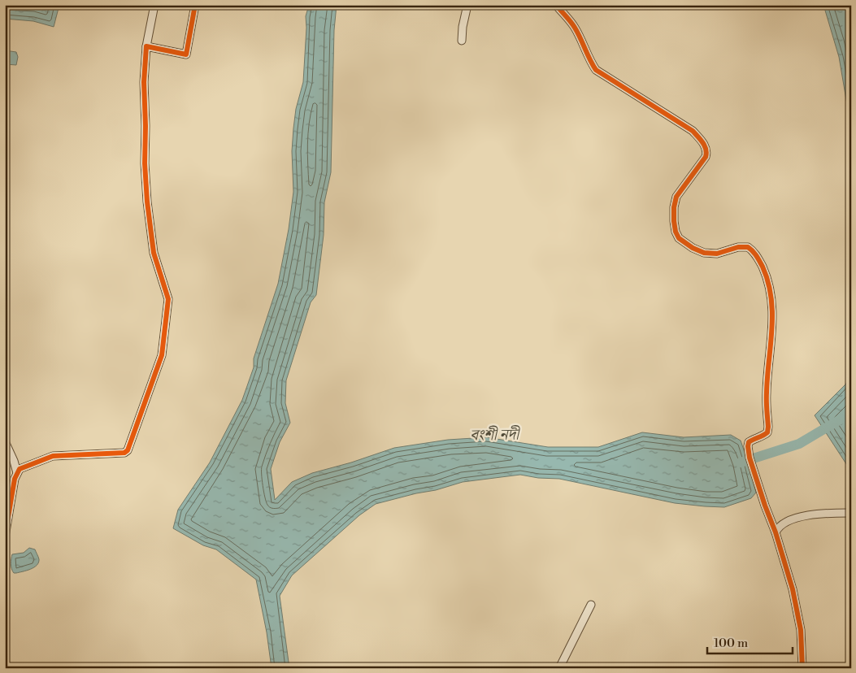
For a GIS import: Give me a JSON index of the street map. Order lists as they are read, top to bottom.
{
  "water": ["বংশী নদী"],
  "scale_bar": "100 m"
}
